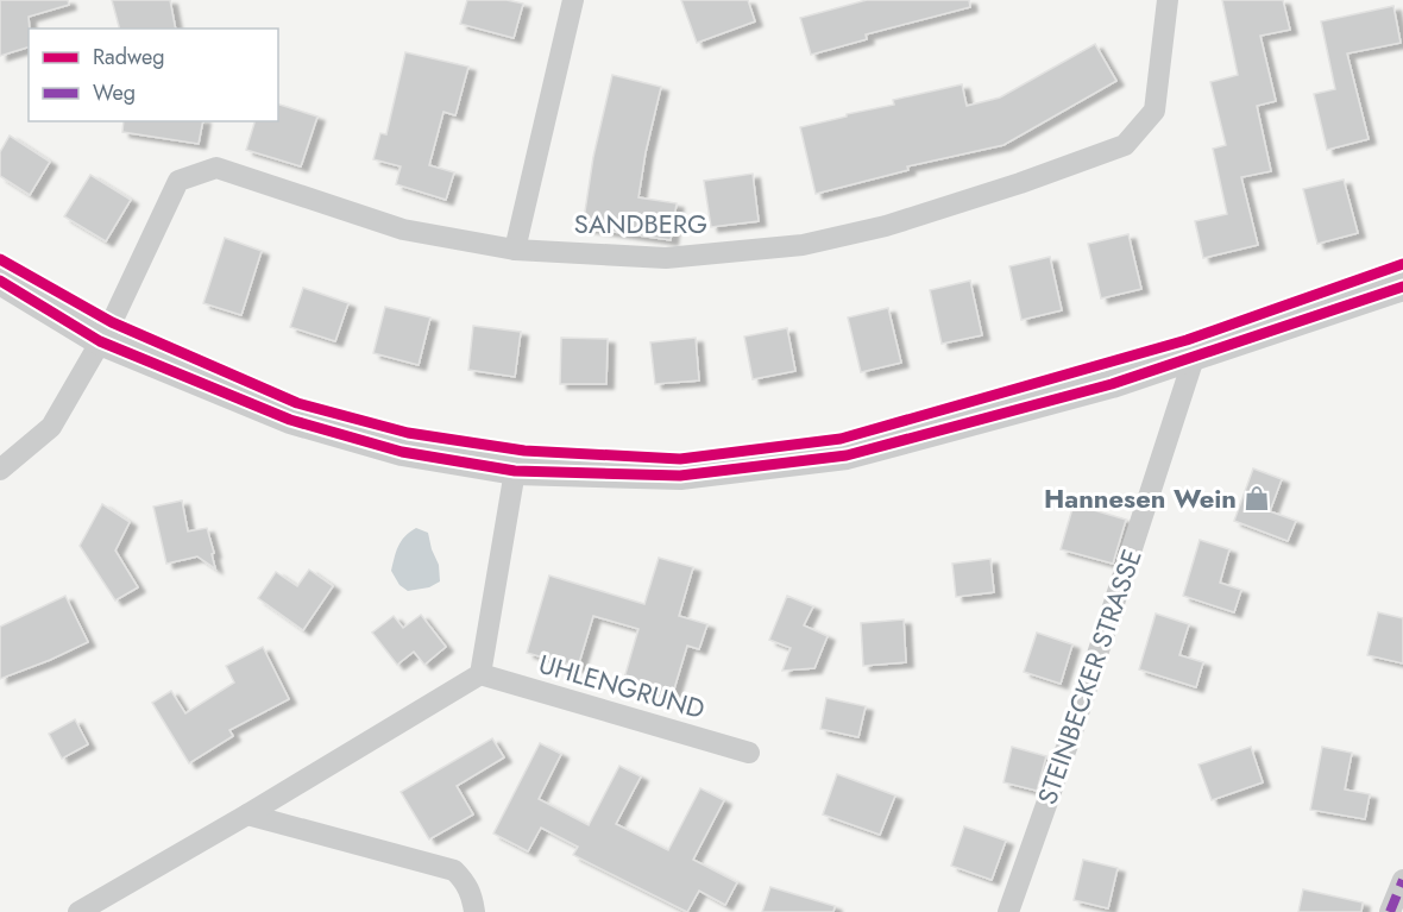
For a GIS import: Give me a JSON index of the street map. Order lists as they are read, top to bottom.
{
  "streets": {
    "street": ["SANDBERG", "STEINBECKER STRASSE", "UHLENGRUND"]
  },
  "places": {
    "shop": ["Hannesen Wein"]
  },
  "legend": ["Radweg", "Weg"]
}
